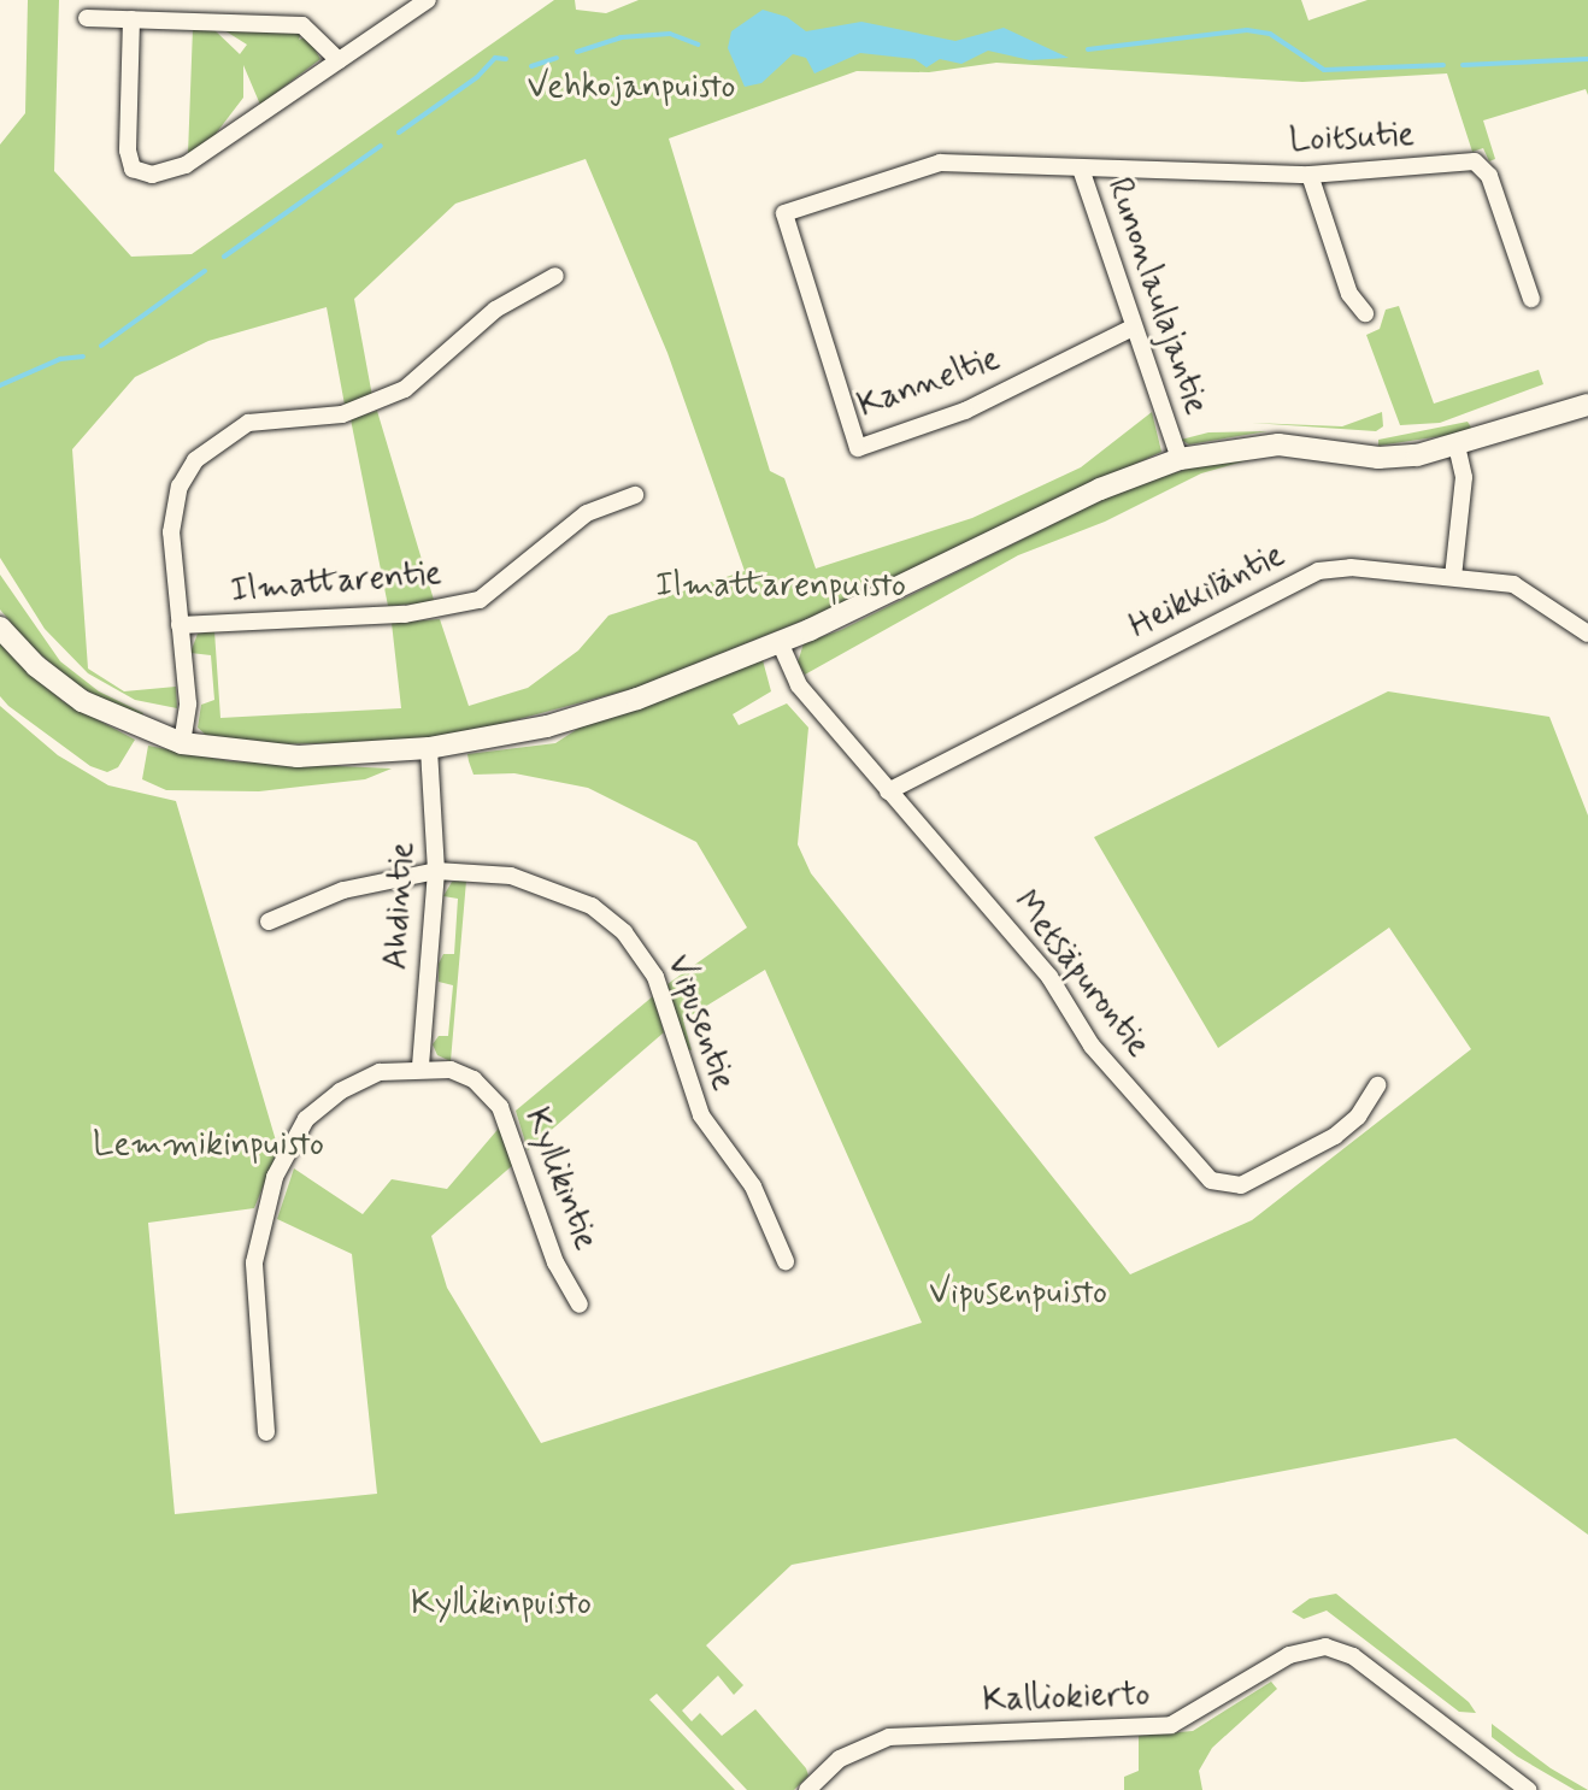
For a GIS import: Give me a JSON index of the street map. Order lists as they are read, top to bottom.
{
  "streets": {
    "street": [
      "Loitsutie",
      "Runonlaulajantie",
      "Kanneltie",
      "Ilmattarentie",
      "Heikkiläntie",
      "Ahdintie",
      "Metsäpurontie",
      "Vipusentie",
      "Kyllikintie",
      "Kalliokierto"
    ]
  },
  "crossings": [
    ["Loitsutie", "Runonlaulajantie"],
    ["Runonlaulajantie", "Kanneltie"],
    ["Heikkiläntie", "Metsäpurontie"],
    ["Ahdintie", "Vipusentie"],
    ["Ahdintie", "Kyllikintie"]
  ],
  "parks": [
    "Vehkojanpuisto",
    "Ilmattarenpuisto",
    "Lemmikinpuisto",
    "Vipusenpuisto",
    "Kyllikinpuisto"
  ]
}
